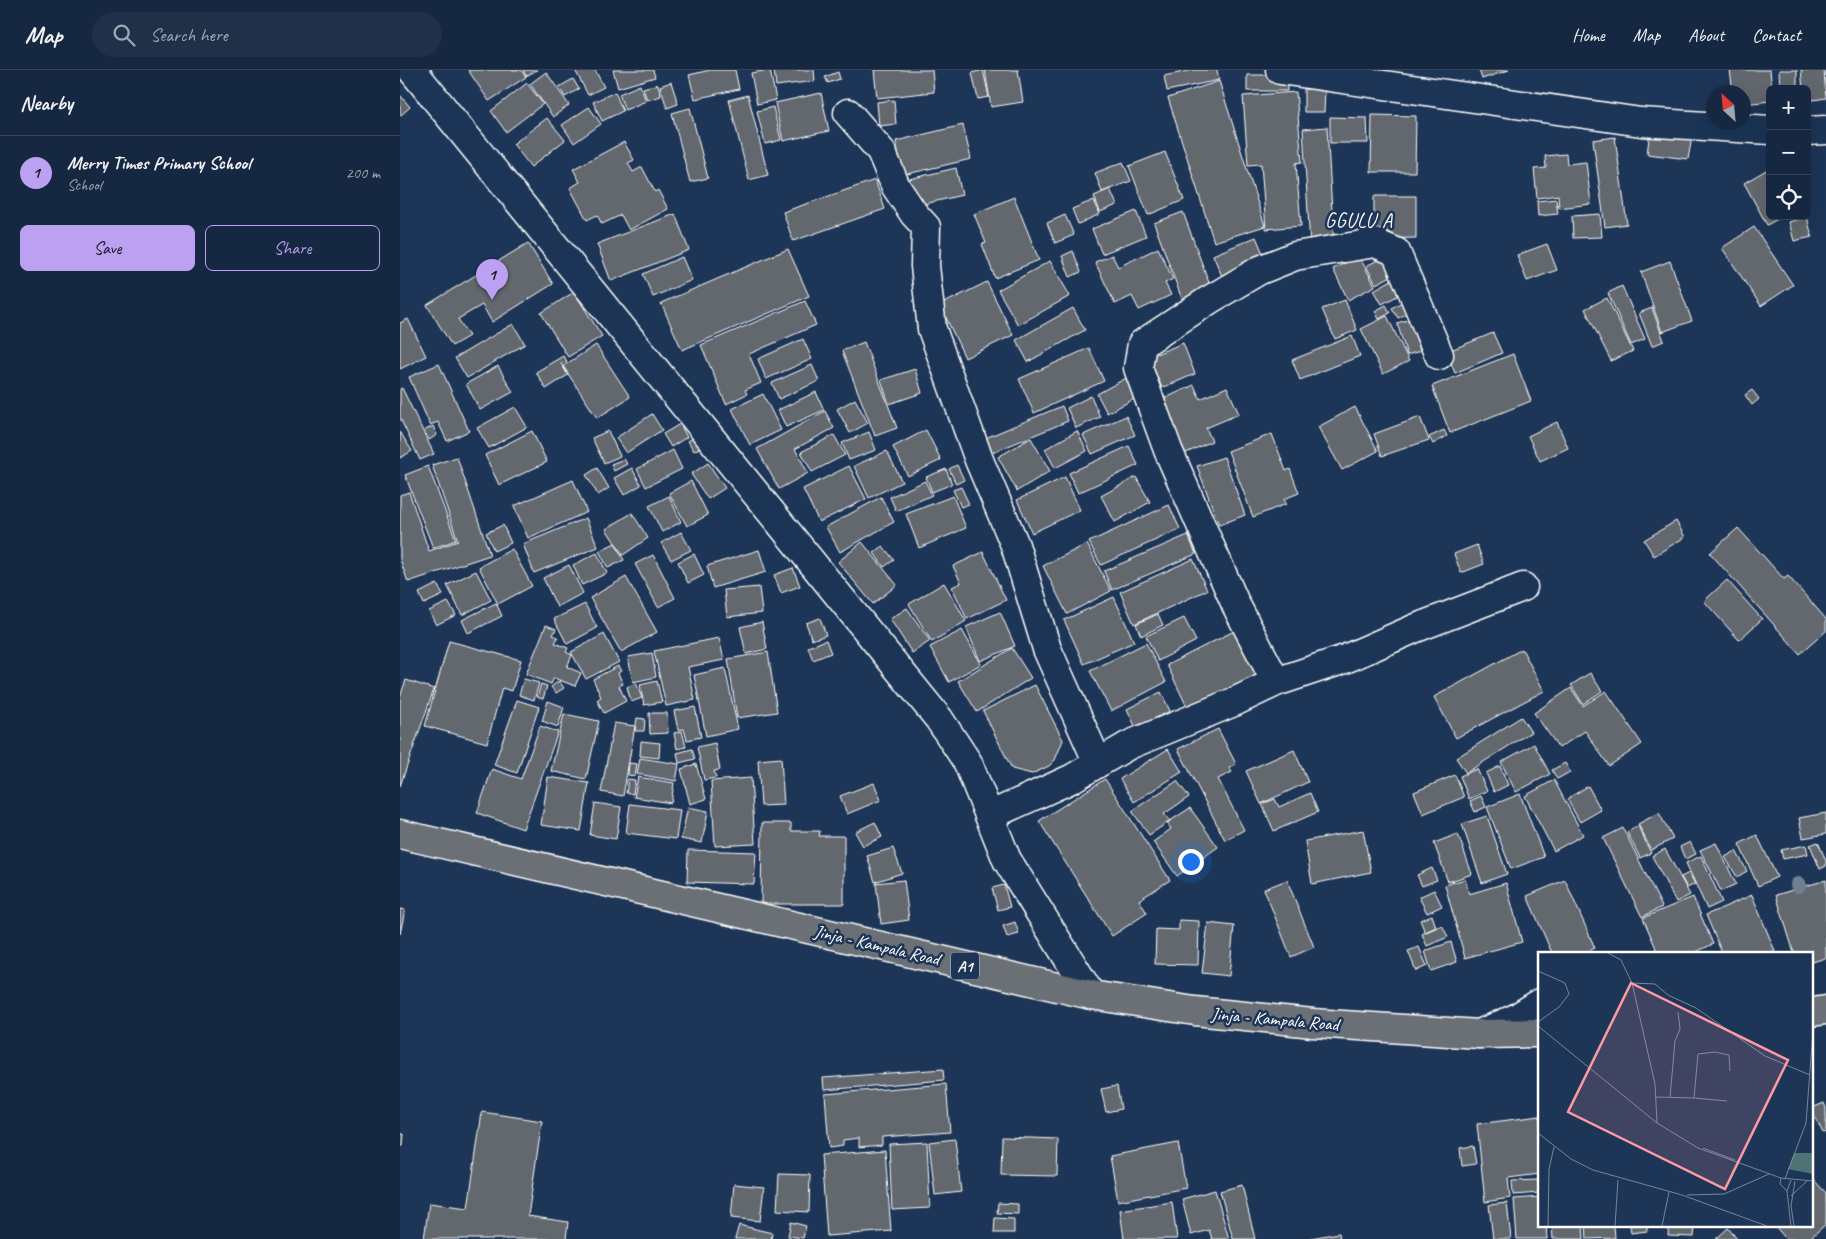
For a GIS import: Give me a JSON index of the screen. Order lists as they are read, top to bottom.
{
  "streets": {
    "highway": ["Jinja - Kampala Road", "A1"]
  },
  "districts": ["GGULU A"],
  "north": "top left",
  "page": {
    "header": "Map",
    "search": "Search here",
    "nav": [
      "Home",
      "Map",
      "About",
      "Contact"
    ],
    "heading": "Nearby",
    "map_buttons": ["+", "−"],
    "list": [
      {
        "mark": "1",
        "name": "Merry Times Primary School",
        "note": "School",
        "value": "200 m"
      }
    ],
    "buttons": ["Save", "Share"],
    "pins": "1"
  }
}
